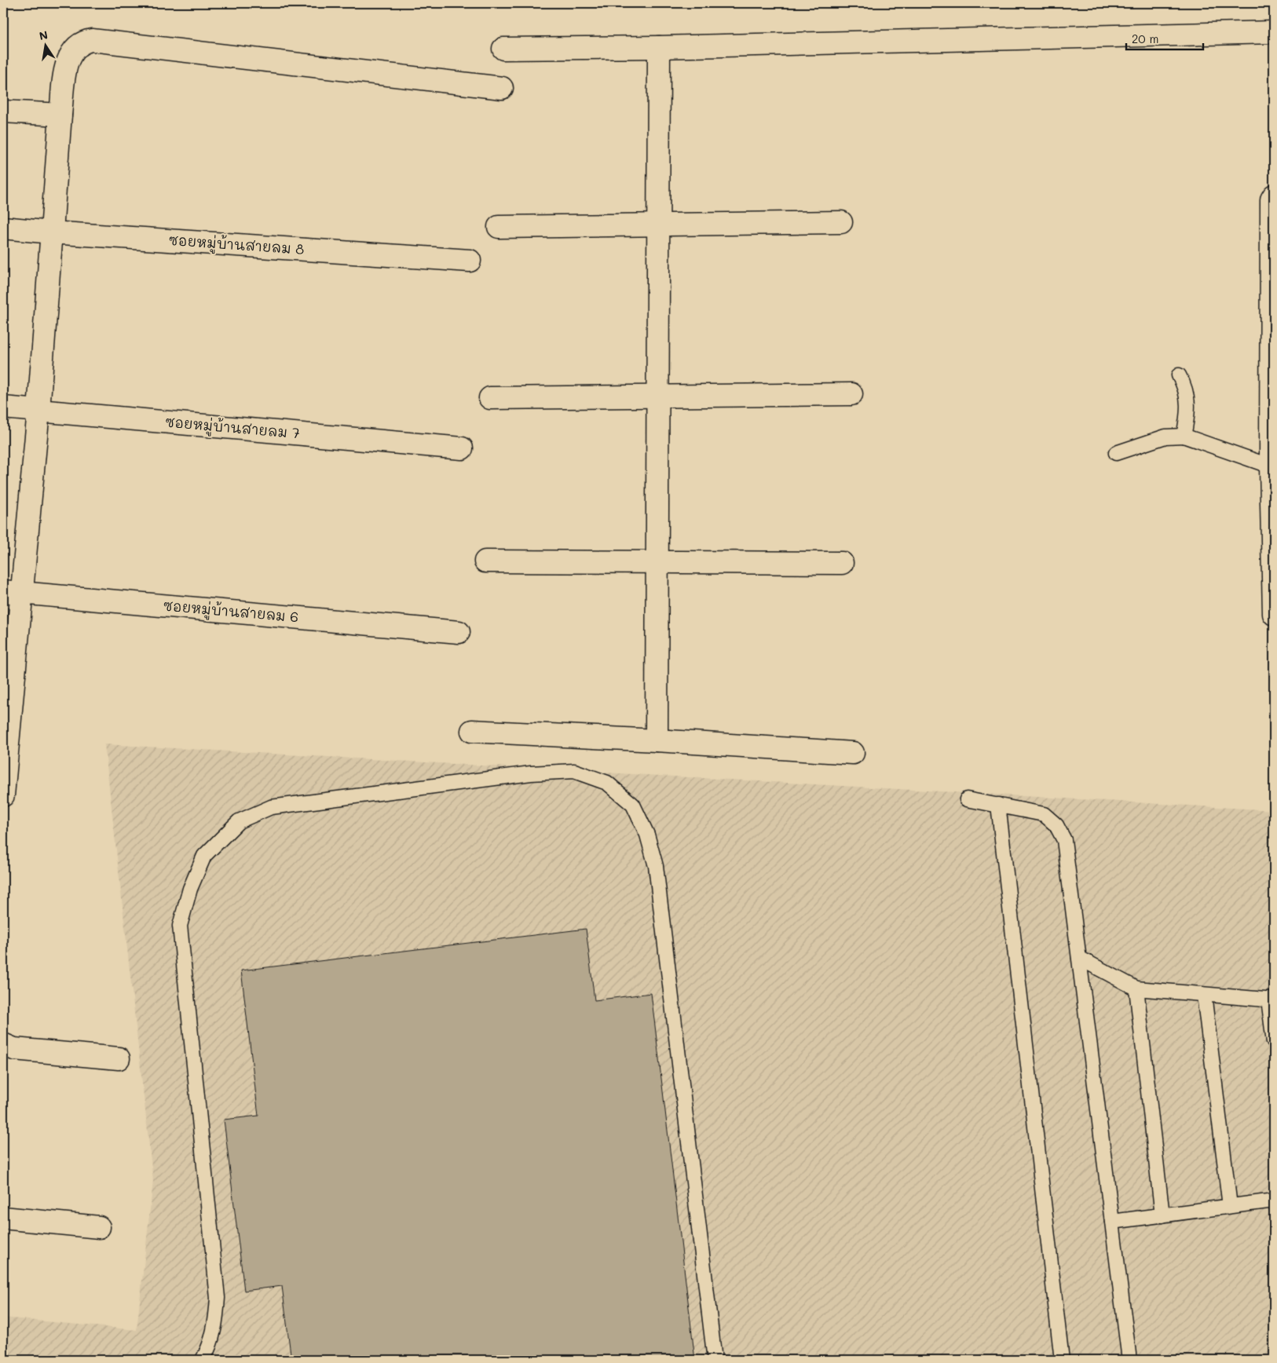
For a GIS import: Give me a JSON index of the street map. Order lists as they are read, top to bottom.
{
  "streets": {
    "street": ["ซอยหมู่บ้านสายลม 8", "ซอยหมู่บ้านสายลม 7", "ซอยหมู่บ้านสายลม 6"]
  },
  "scale_bar": "20 m",
  "north": "top"
}
